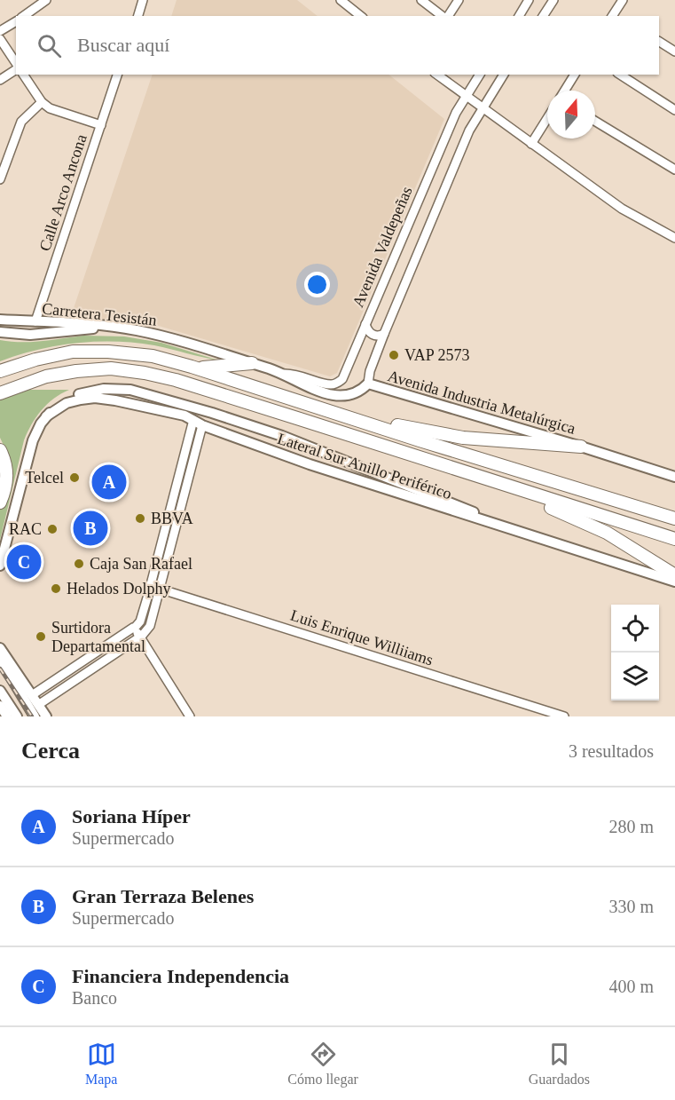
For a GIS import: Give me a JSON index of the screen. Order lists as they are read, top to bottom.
{
  "streets": {
    "main road": ["Carretera Tesistán", "Avenida Industria Metalúrgica", "Lateral Sur Anillo Periférico"],
    "street": ["Calle Arco Ancona", "Avenida Valdepeñas", "Luis Enrique Williiams"]
  },
  "crossings": [
    ["Calle Arco Ancona", "Carretera Tesistán"],
    ["Avenida Valdepeñas", "Carretera Tesistán"],
    ["Avenida Valdepeñas", "Avenida Industria Metalúrgica"],
    ["Carretera Tesistán", "Avenida Industria Metalúrgica"]
  ],
  "places": [
    "VAP 2573",
    "Telcel",
    "BBVA",
    "RAC",
    "Caja San Rafael",
    "Helados Dolphy",
    "Surtidora Departamental"
  ],
  "north": "top",
  "page": {
    "search": "Buscar aquí",
    "pins": ["A", "B", "C"],
    "heading": ["Cerca", "3 resultados"],
    "list": [
      {
        "mark": "A",
        "name": "Soriana Híper",
        "note": "Supermercado",
        "value": "280 m"
      },
      {
        "mark": "B",
        "name": "Gran Terraza Belenes",
        "note": "Supermercado",
        "value": "330 m"
      },
      {
        "mark": "C",
        "name": "Financiera Independencia",
        "note": "Banco",
        "value": "400 m"
      }
    ],
    "nav": ["Mapa", "Cómo llegar", "Guardados"]
  }
}
